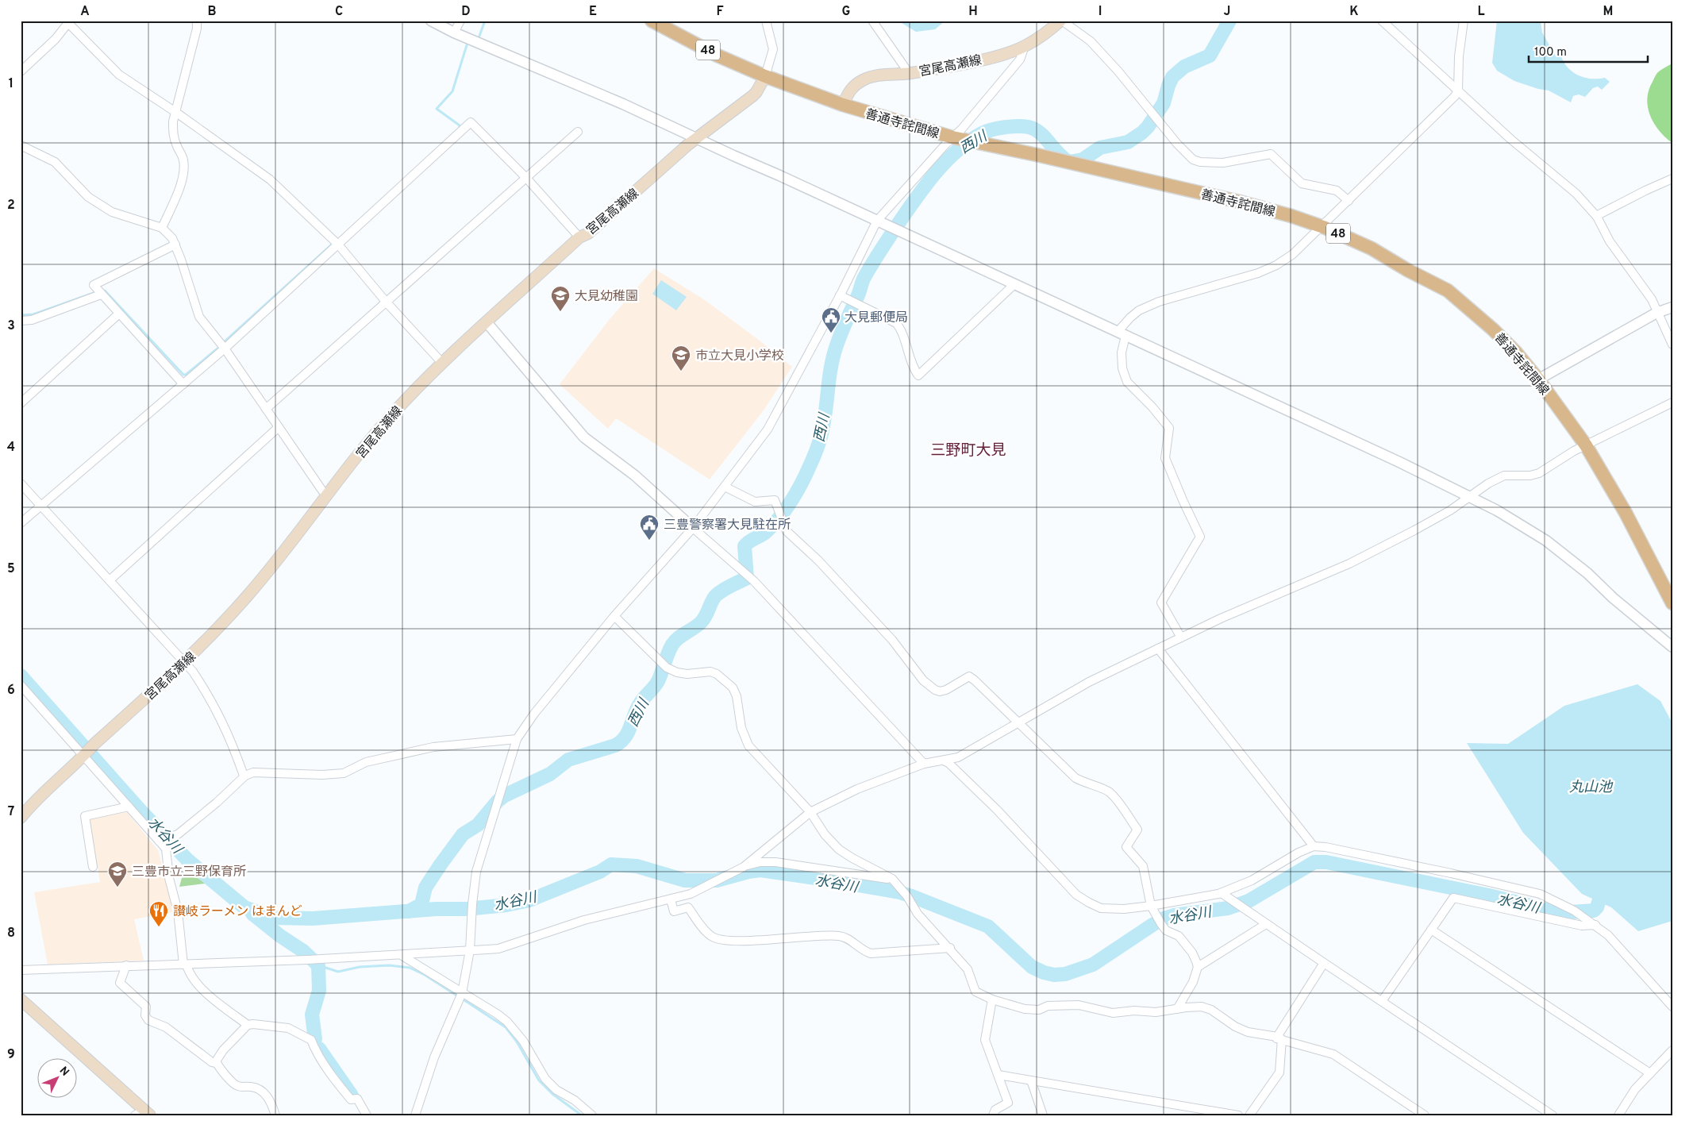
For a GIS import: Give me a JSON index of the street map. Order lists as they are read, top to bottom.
{
  "streets": {
    "main road": ["48", "宮尾高瀬線", "善通寺詫間線"]
  },
  "crossings": [
    ["宮尾高瀬線", "善通寺詫間線"]
  ],
  "districts": ["三野町大見"],
  "water": ["西川", "丸山池", "水谷川"],
  "places": {
    "school or university": ["大見幼稚園", "市立大見小学校", "三豊市立三野保育所"],
    "public building": ["大見郵便局", "三豊警察署大見駐在所"],
    "restaurant": ["讃岐ラーメン はまんど"]
  },
  "scale_bar": "100 m",
  "north": "top right",
  "grid": {
    "columns": [
      "A",
      "B",
      "C",
      "D",
      "E",
      "F",
      "G",
      "H",
      "I",
      "J",
      "K",
      "L",
      "M"
    ],
    "rows": [
      "1",
      "2",
      "3",
      "4",
      "5",
      "6",
      "7",
      "8",
      "9"
    ]
  }
}
